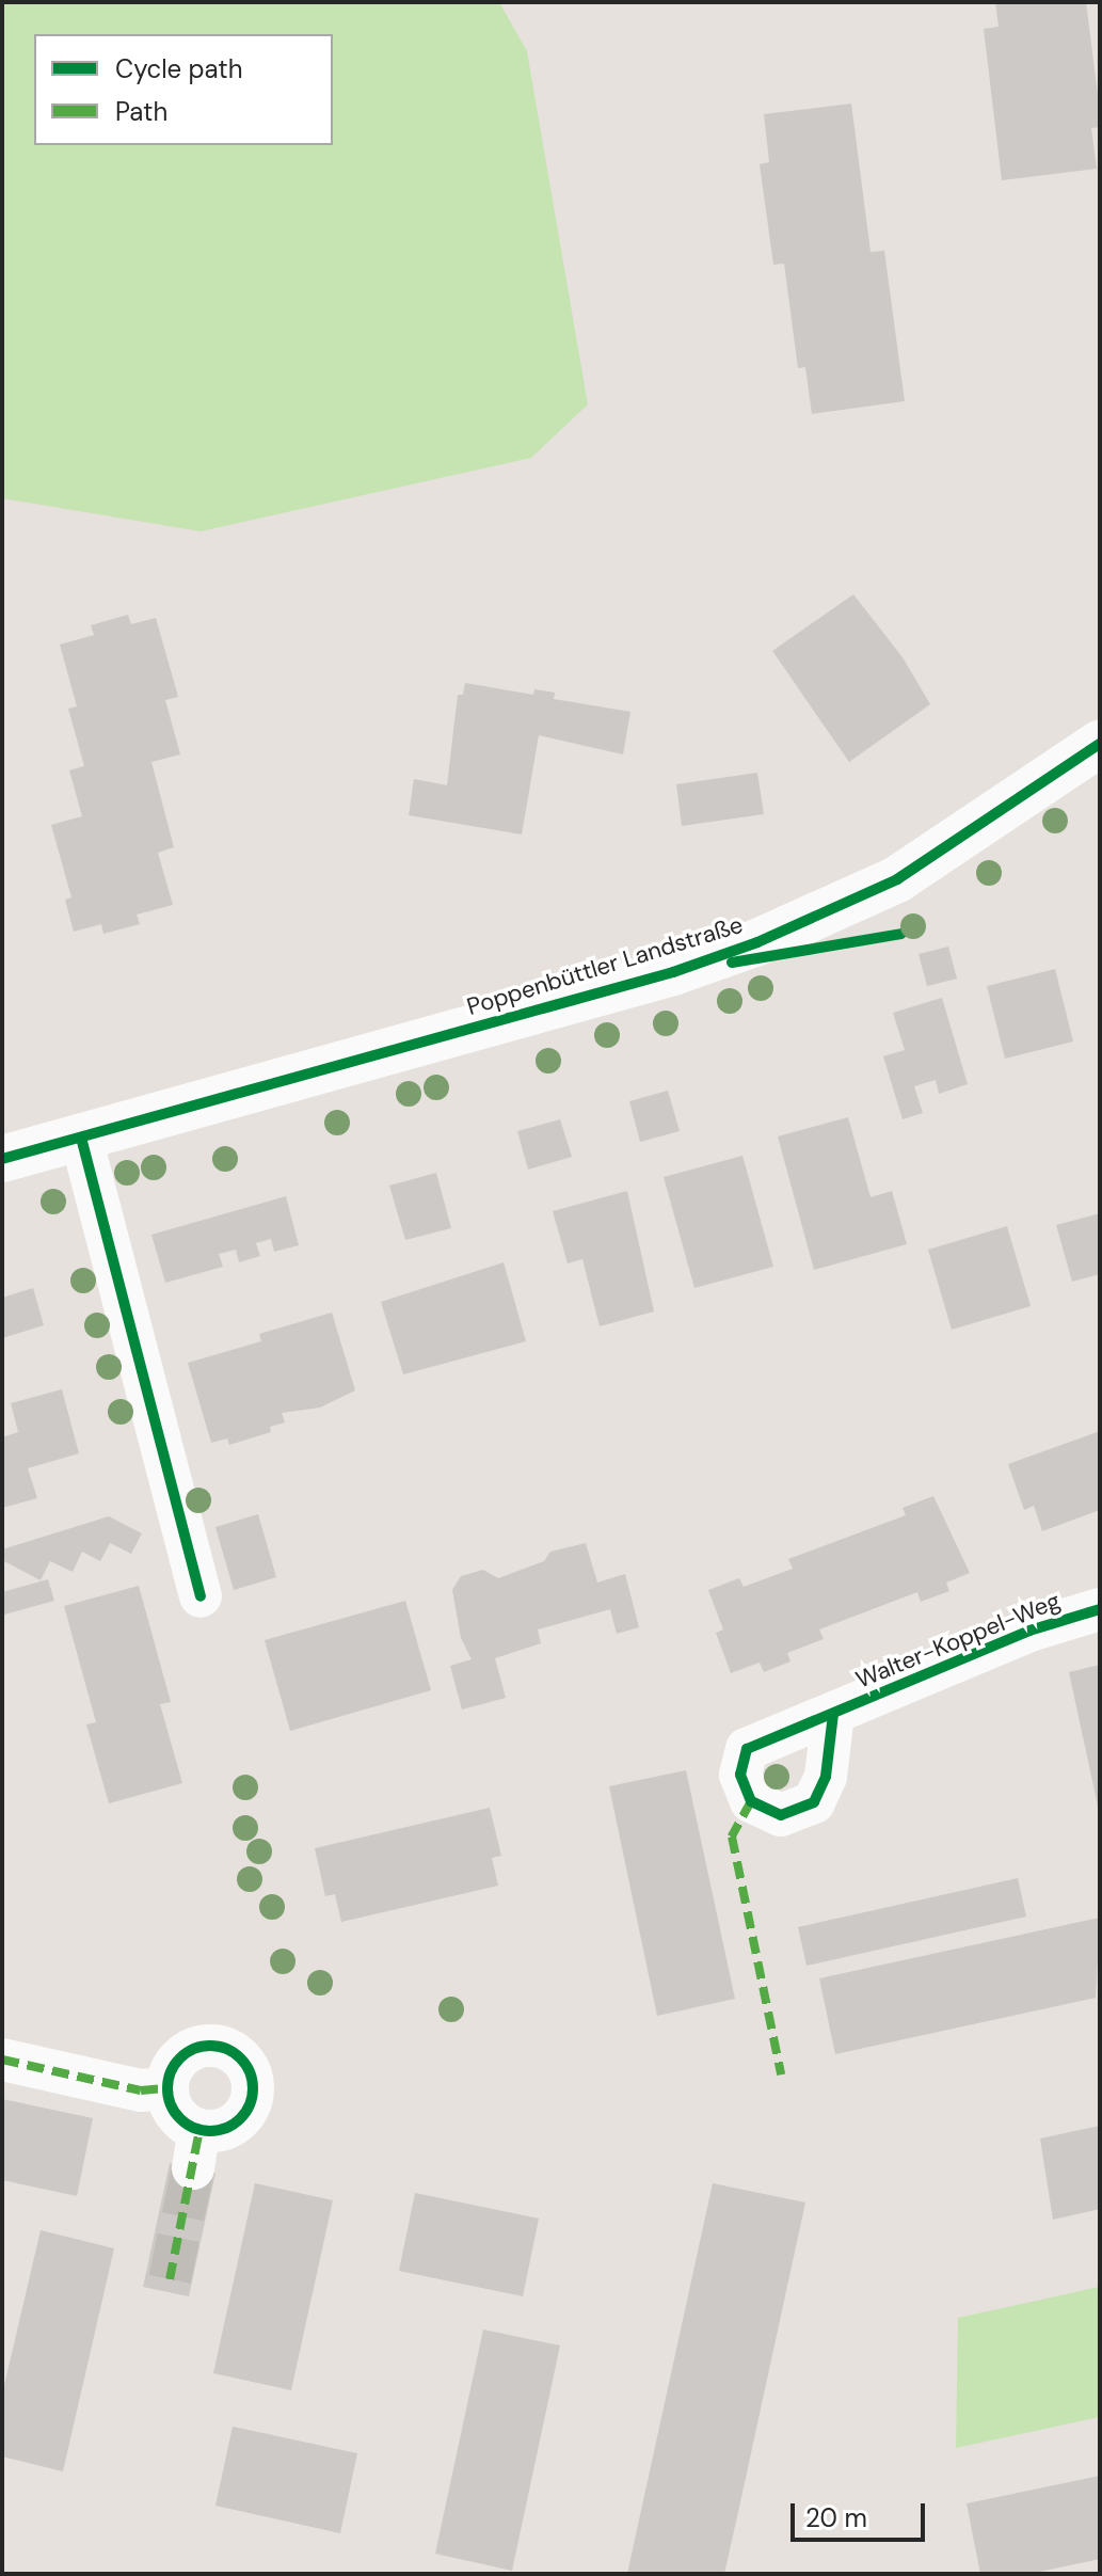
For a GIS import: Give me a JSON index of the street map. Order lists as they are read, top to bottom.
{
  "streets": {
    "main road": ["Poppenbüttler Landstraße"],
    "street": ["Walter-Koppel-Weg"]
  },
  "legend": ["Cycle path", "Path"],
  "scale_bar": "20 m"
}
